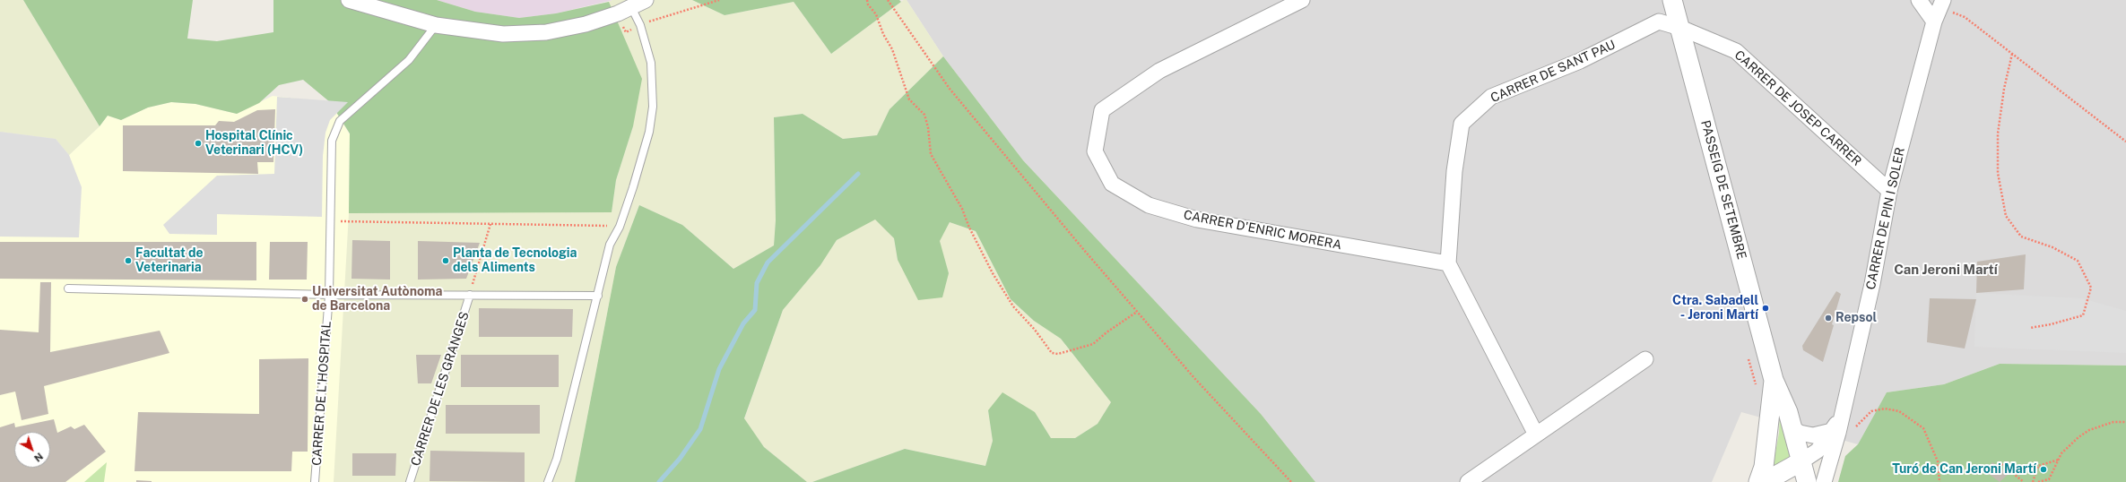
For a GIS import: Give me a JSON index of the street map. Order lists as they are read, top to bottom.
{
  "streets": {
    "street": [
      "CARRER DE SANT PAU",
      "CARRER DE JOSEP CARRER",
      "PASSEIG DE SETEMBRE",
      "CARRER DE PIN I SOLER",
      "CARRER D'ENRIC MORERA"
    ],
    "lane": ["CARRER DE LES GRANGES", "CARRER DE L'HOSPITAL"]
  },
  "crossings": [
    ["CARRER DE SANT PAU", "CARRER DE JOSEP CARRER"],
    ["CARRER DE SANT PAU", "PASSEIG DE SETEMBRE"],
    ["CARRER DE SANT PAU", "CARRER D'ENRIC MORERA"],
    ["CARRER DE JOSEP CARRER", "PASSEIG DE SETEMBRE"],
    ["CARRER DE JOSEP CARRER", "CARRER DE PIN I SOLER"],
    ["PASSEIG DE SETEMBRE", "CARRER DE PIN I SOLER"],
    ["CARRER DE LES GRANGES", "CARRER DE L'HOSPITAL"]
  ],
  "districts": ["Can Jeroni Martí"],
  "places": [
    "Hospital Clínic Veterinari (HCV)",
    "Facultat de Veterinaria",
    "Planta de Tecnologia dels Aliments",
    "Universitat Autònoma de Barcelona",
    "Ctra. Sabadell - Jeroni Martí",
    "Repsol",
    "Turó de Can Jeroni Martí"
  ],
  "north": "bottom right"
}
